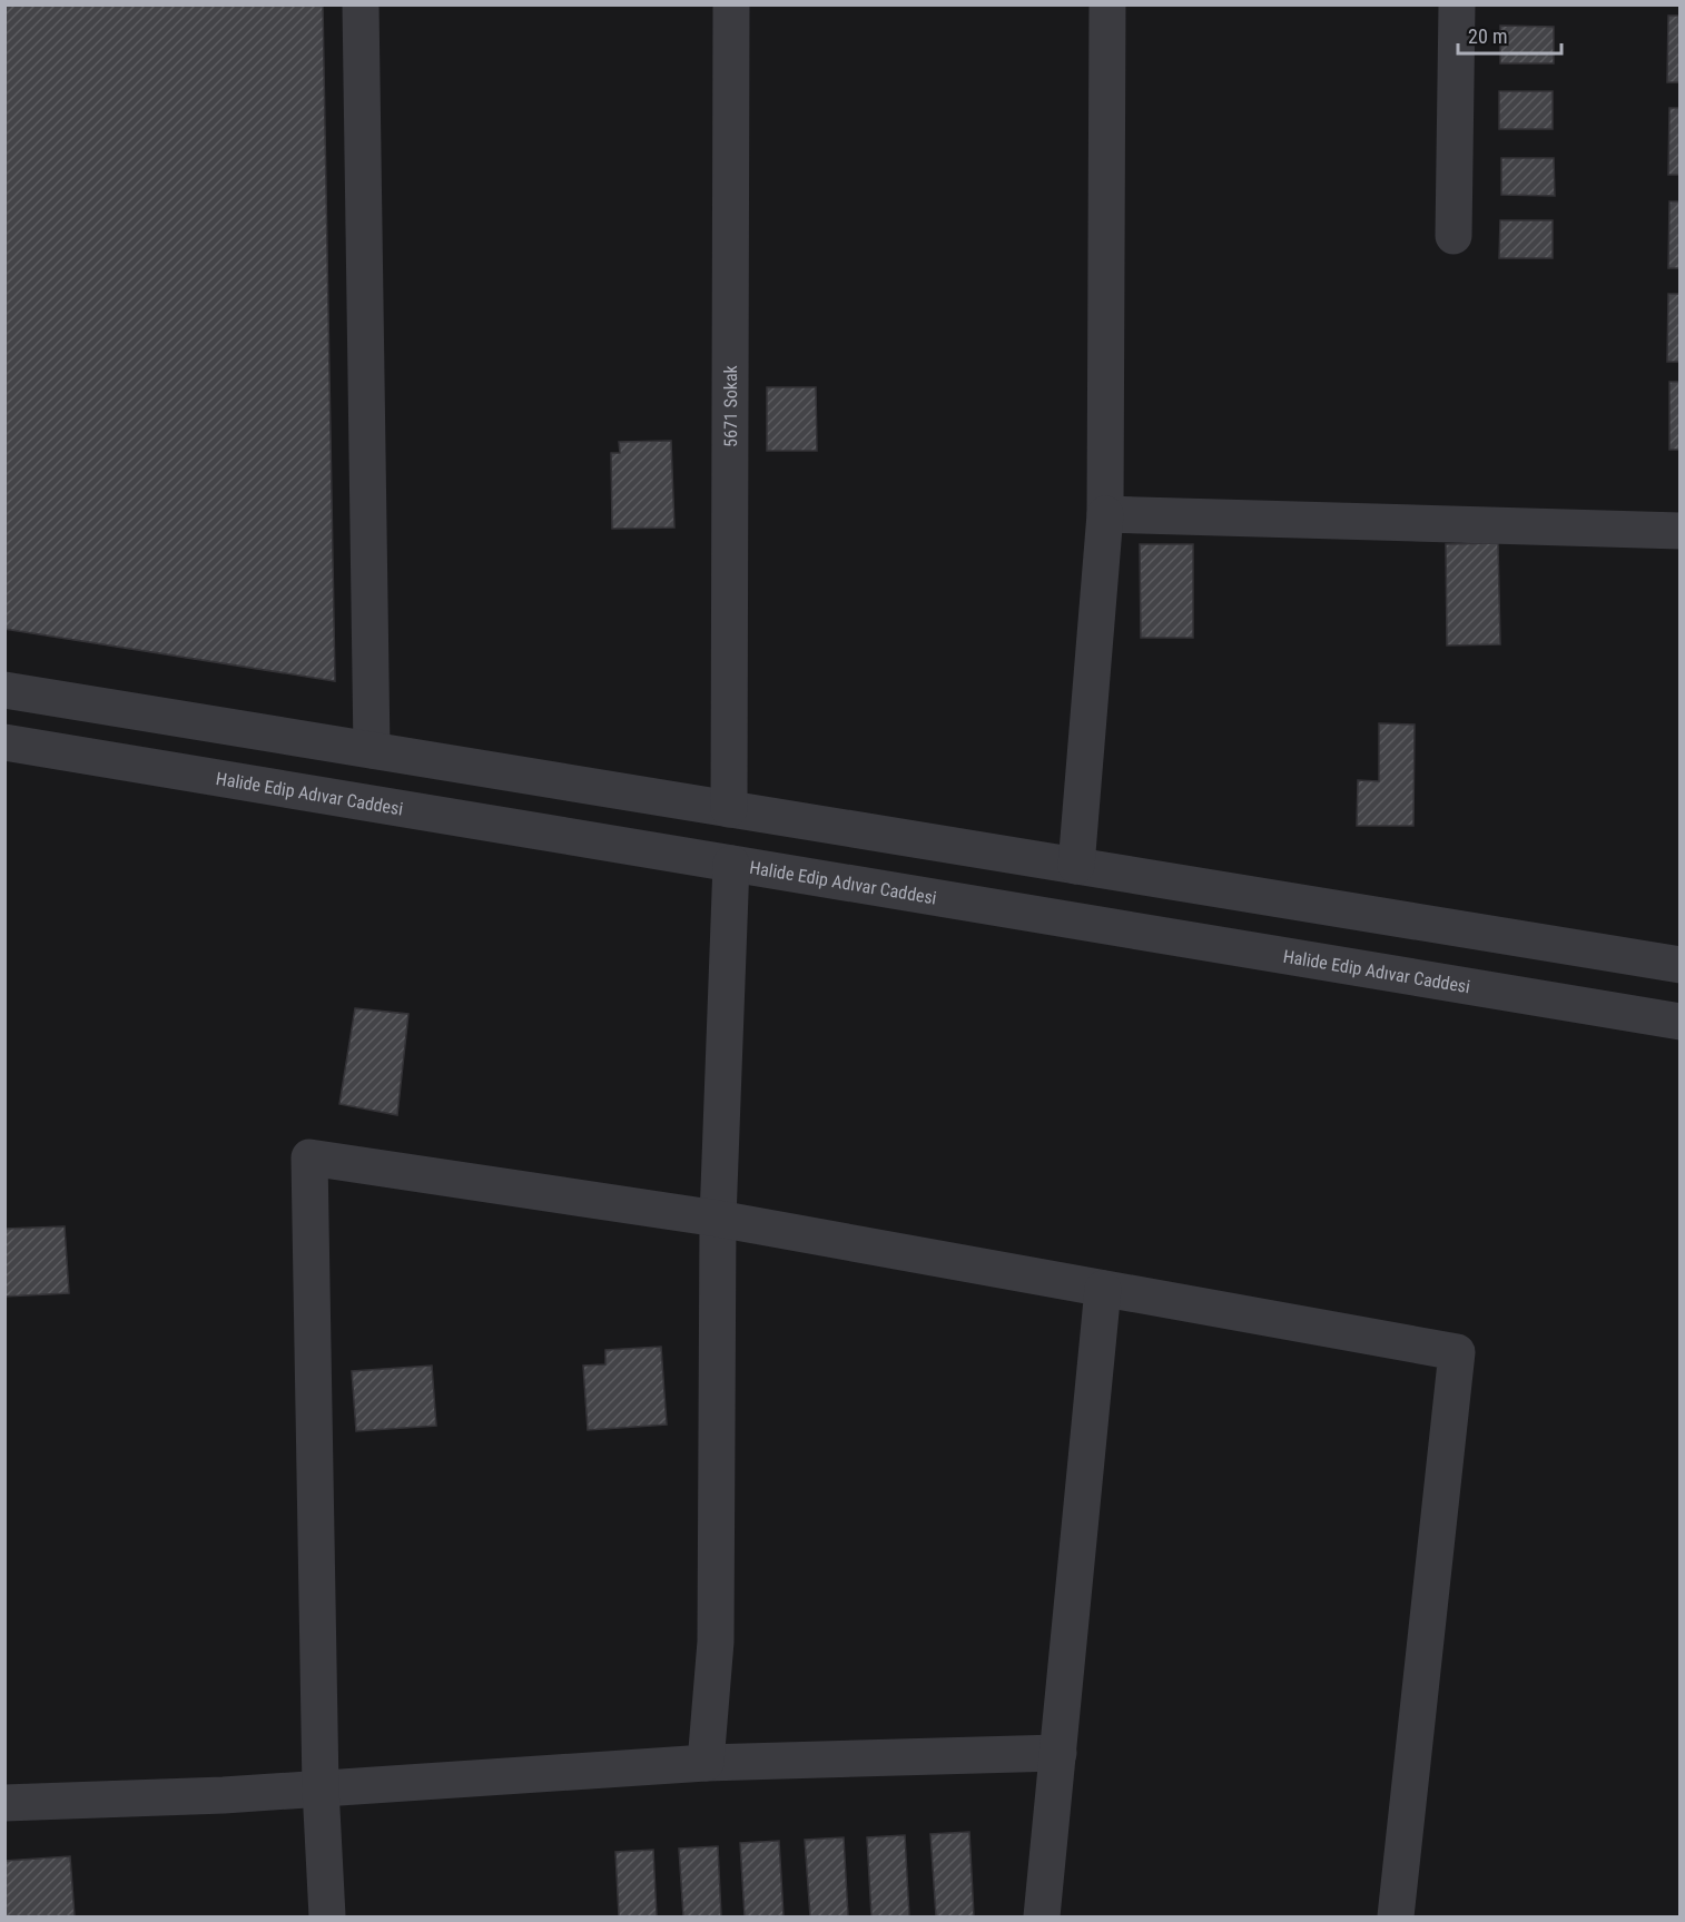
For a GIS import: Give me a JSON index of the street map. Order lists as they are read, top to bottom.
{
  "streets": {
    "street": ["5671 Sokak", "Halide Edip Adıvar Caddesi"]
  },
  "scale_bar": "20 m"
}
